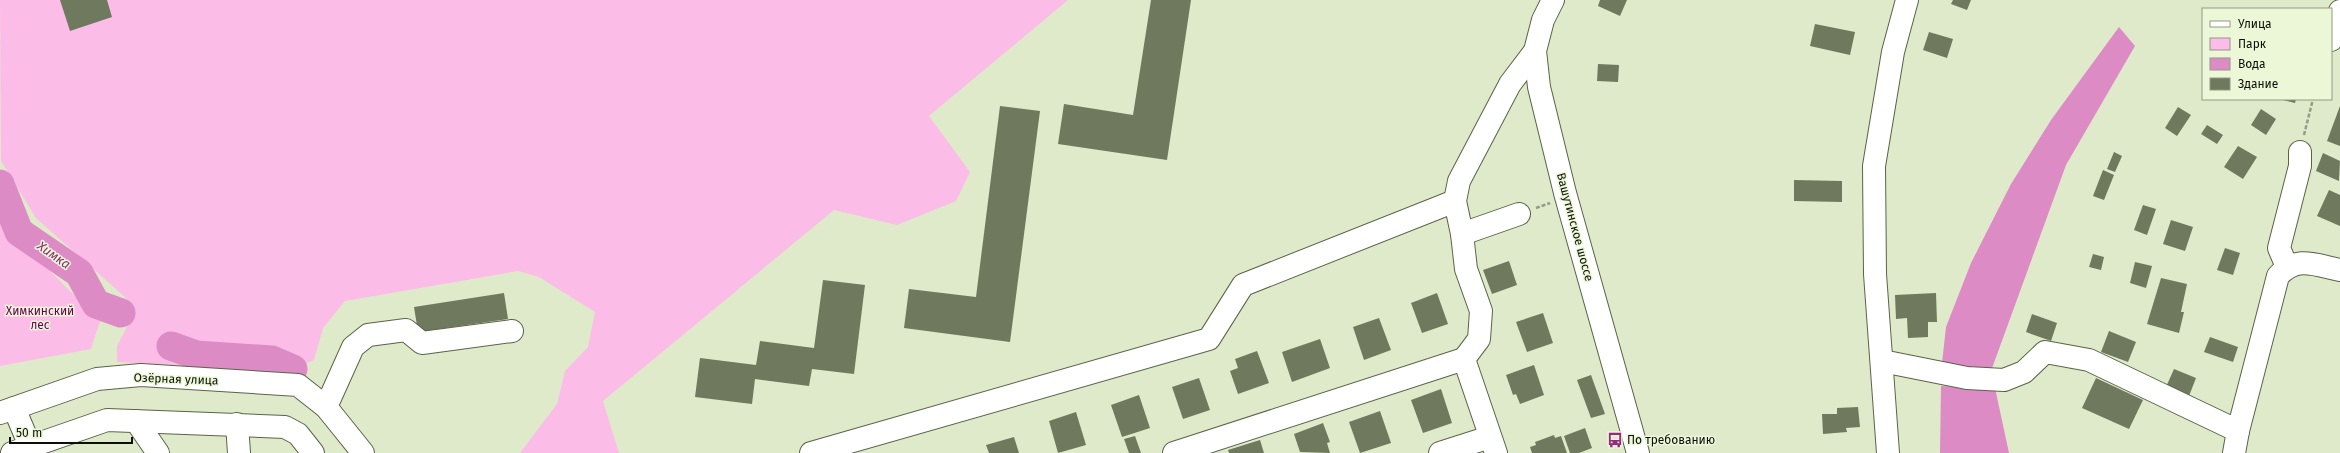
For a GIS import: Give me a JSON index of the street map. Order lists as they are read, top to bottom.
{
  "streets": {
    "street": ["Вашутинское шоссе", "Озёрная улица"]
  },
  "water": ["Химка"],
  "parks": ["Химкинский лес"],
  "places": {
    "bus stop": ["По требованию"]
  },
  "legend": [
    "Улица",
    "Парк",
    "Вода",
    "Здание"
  ],
  "scale_bar": "50 m"
}
